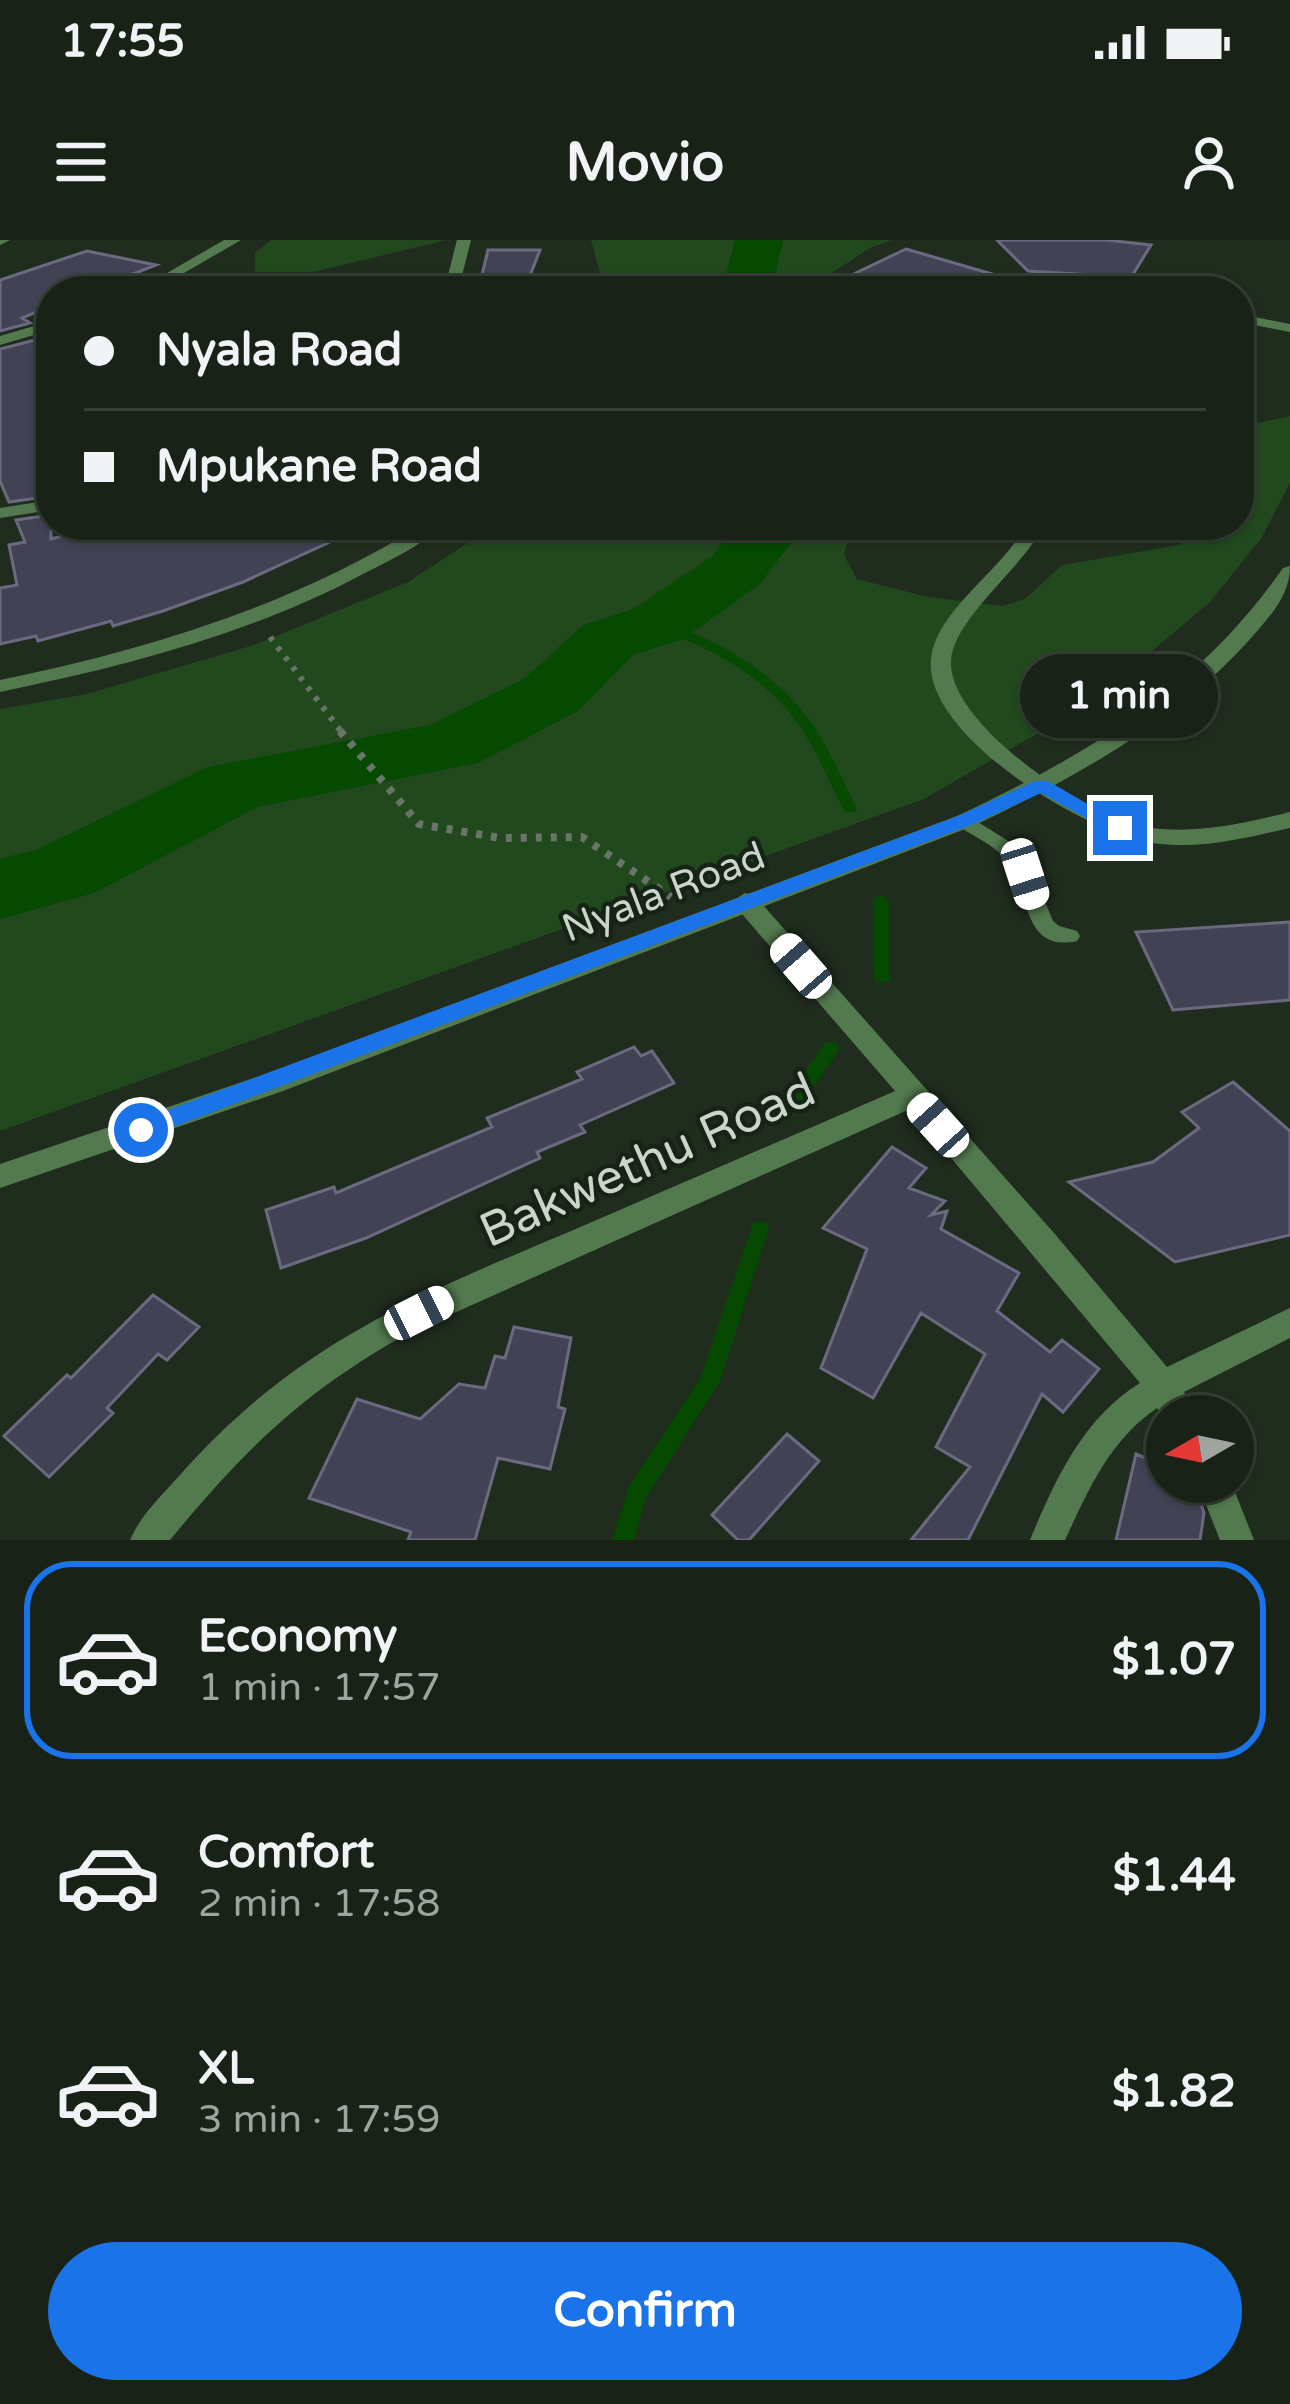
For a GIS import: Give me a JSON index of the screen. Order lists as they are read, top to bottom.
{
  "streets": {
    "street": ["Nyala Road", "Bakwethu Road"]
  },
  "north": "left",
  "page": {
    "status": "17:55",
    "header": "Movio",
    "banner": ["Nyala Road", "Mpukane Road"],
    "bubble": "1 min",
    "list": [
      {
        "name": "Economy",
        "note": "1 min · 17:57",
        "value": "$1.07"
      },
      {
        "name": "Comfort",
        "note": "2 min · 17:58",
        "value": "$1.44"
      },
      {
        "name": "XL",
        "note": "3 min · 17:59",
        "value": "$1.82"
      }
    ],
    "buttons": "Confirm"
  }
}
